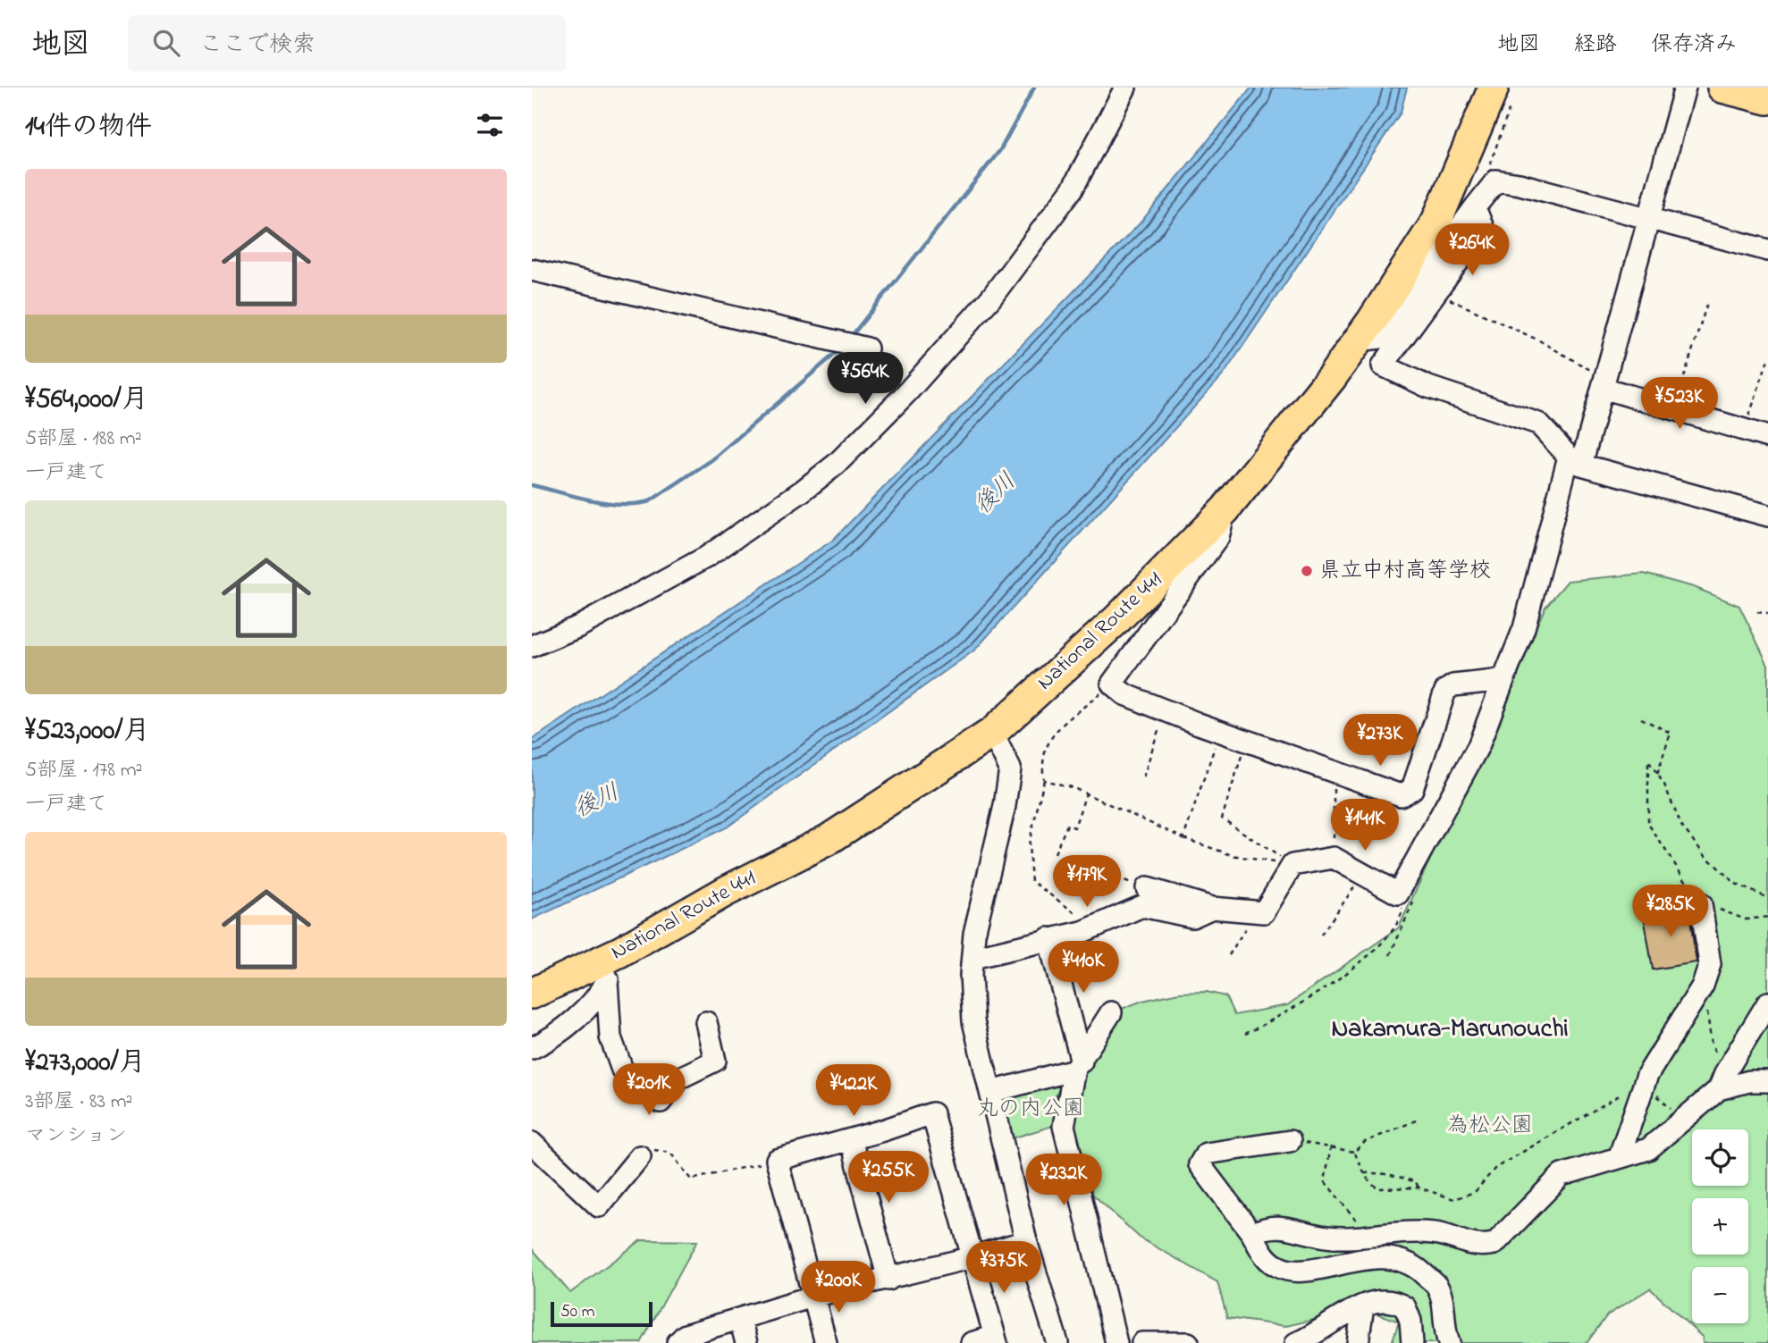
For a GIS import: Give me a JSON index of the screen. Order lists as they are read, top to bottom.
{
  "streets": {
    "highway": ["National Route 441"]
  },
  "districts": ["Nakamura-Marunouchi"],
  "water": ["後川"],
  "parks": ["丸の内公園", "為松公園"],
  "places": ["県立中村高等学校"],
  "scale_bar": "50 m",
  "page": {
    "header": "地図",
    "search": "ここで検索",
    "nav": ["地図", "経路", "保存済み"],
    "heading": "14件の物件",
    "list": [
      {
        "name": "¥564,000/月",
        "note": "5部屋 · 188 m² · 一戸建て"
      },
      {
        "name": "¥523,000/月",
        "note": "5部屋 · 178 m² · 一戸建て"
      },
      {
        "name": "¥273,000/月",
        "note": "3部屋 · 83 m² · マンション"
      }
    ],
    "price": [
      "¥264K",
      "¥564K",
      "¥523K",
      "¥273K",
      "¥141K",
      "¥179K",
      "¥285K",
      "¥410K",
      "¥201K",
      "¥422K",
      "¥255K",
      "¥232K",
      "¥375K",
      "¥200K"
    ],
    "map_buttons": ["+", "−"],
    "scale": "50 m"
  }
}
